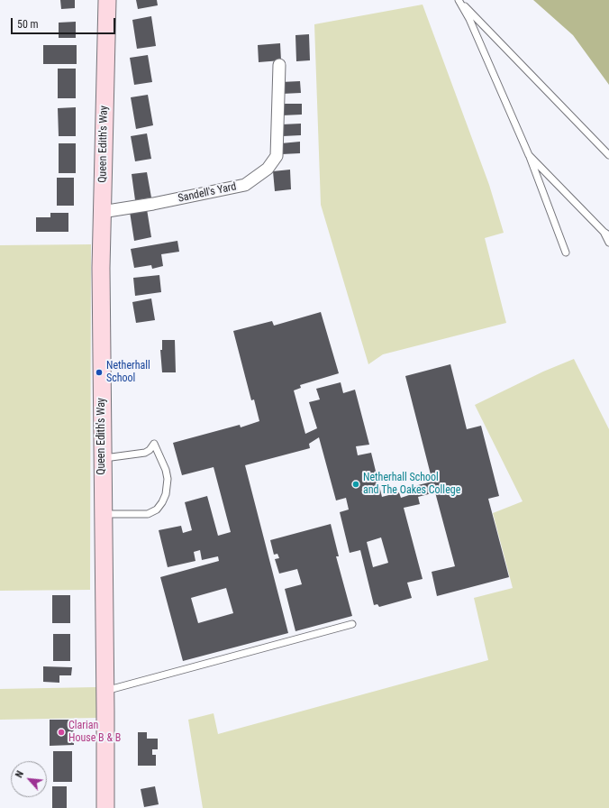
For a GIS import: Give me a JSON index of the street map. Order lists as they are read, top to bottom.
{
  "streets": {
    "street": ["Queen Edith's Way", "Sandell's Yard"]
  },
  "crossings": [
    ["Queen Edith's Way", "Sandell's Yard"]
  ],
  "places": ["Netherhall School", "Netherhall School and The Oakes College", "Clarian House B & B"],
  "scale_bar": "50 m",
  "north": "top left"
}
